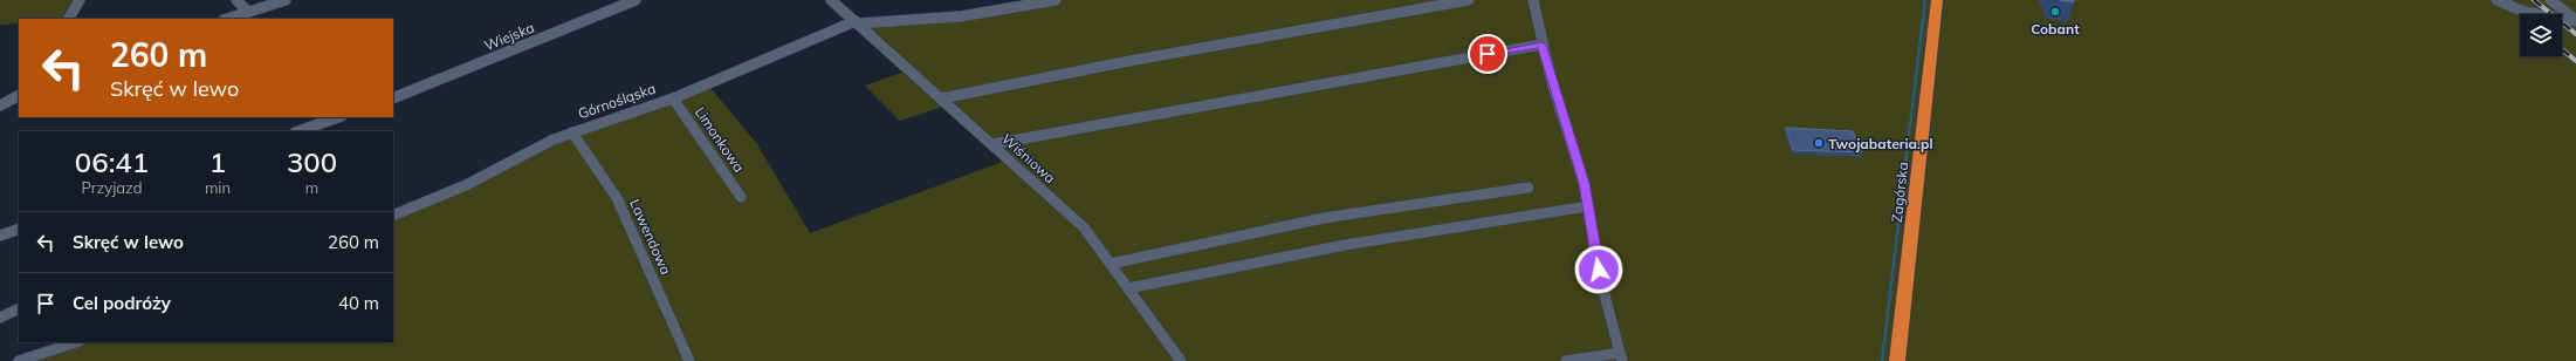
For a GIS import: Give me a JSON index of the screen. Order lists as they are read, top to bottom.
{
  "streets": {
    "highway": ["Zagórska"],
    "street": [
      "Wiejska",
      "Górnośląska",
      "Limonkowa",
      "Wiśniowa",
      "Lawendowa"
    ]
  },
  "crossings": [
    ["Górnośląska", "Limonkowa"],
    ["Górnośląska", "Wiśniowa"],
    ["Górnośląska", "Lawendowa"]
  ],
  "places": ["Cobant", "Twojabateria.pl"],
  "page": {
    "turn": ["260 m", "Skręć w lewo"],
    "eta": [
      "06:41",
      "Przyjazd",
      "1",
      "min",
      "300",
      "m"
    ],
    "list": [
      {
        "name": "Skręć w lewo",
        "value": "260 m"
      },
      {
        "name": "Cel podróży",
        "value": "40 m"
      }
    ]
  }
}
